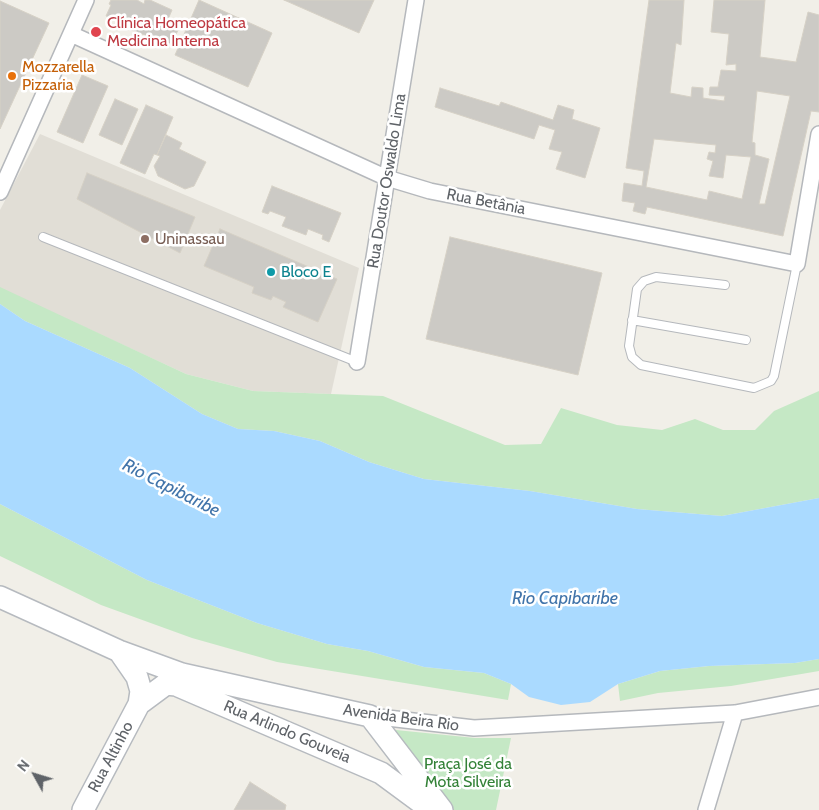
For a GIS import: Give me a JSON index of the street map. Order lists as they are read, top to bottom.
{
  "streets": {
    "main road": ["Avenida Beira Rio", "Rua Arlindo Gouveia", "Rua Altinho"],
    "street": ["Rua Doutor Oswaldo Lima", "Rua Betânia"]
  },
  "crossings": [
    ["Rua Doutor Oswaldo Lima", "Rua Betânia"],
    ["Rua Arlindo Gouveia", "Rua Altinho"]
  ],
  "water": ["Rio Capibaribe"],
  "parks": ["Praça José da Mota Silveira"],
  "places": [
    "Clínica Homeopática Medicina Interna",
    "Mozzarella Pizzaria",
    "Uninassau",
    "Bloco E"
  ],
  "north": "top left"
}
